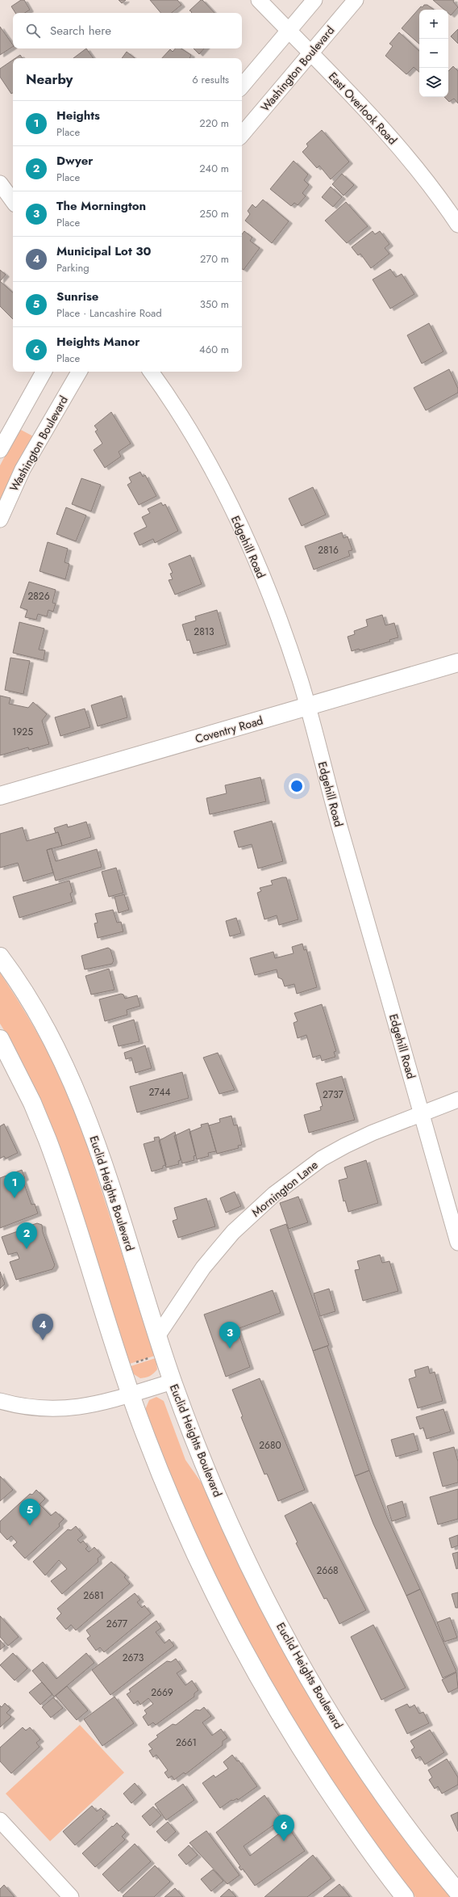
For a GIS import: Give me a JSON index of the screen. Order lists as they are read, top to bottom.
{
  "streets": {
    "main road": ["Coventry Road", "Euclid Heights Boulevard"],
    "street": [
      "Washington Boulevard",
      "East Overlook Road",
      "Edgehill Road",
      "Mornington Lane"
    ]
  },
  "crossings": [
    ["Washington Boulevard", "East Overlook Road"],
    ["Edgehill Road", "Coventry Road"],
    ["Edgehill Road", "Mornington Lane"],
    ["Mornington Lane", "Euclid Heights Boulevard"]
  ],
  "house_numbers": [
    "2816",
    "2826",
    "2813",
    "1925",
    "2744",
    "2737",
    "2680",
    "2668",
    "2681",
    "2677",
    "2673",
    "2669",
    "2661"
  ],
  "page": {
    "map_buttons": ["+", "−"],
    "search": "Search here",
    "heading": ["Nearby", "6 results"],
    "list": [
      {
        "mark": "1",
        "name": "Heights",
        "note": "Place",
        "value": "220 m"
      },
      {
        "mark": "2",
        "name": "Dwyer",
        "note": "Place",
        "value": "240 m"
      },
      {
        "mark": "3",
        "name": "The Mornington",
        "note": "Place",
        "value": "250 m"
      },
      {
        "mark": "4",
        "name": "Municipal Lot 30",
        "note": "Parking",
        "value": "270 m"
      },
      {
        "mark": "5",
        "name": "Sunrise",
        "note": "Place · Lancashire Road",
        "value": "350 m"
      },
      {
        "mark": "6",
        "name": "Heights Manor",
        "note": "Place",
        "value": "460 m"
      }
    ],
    "pins": [
      "1",
      "2",
      "4",
      "3",
      "5",
      "6"
    ]
  }
}
